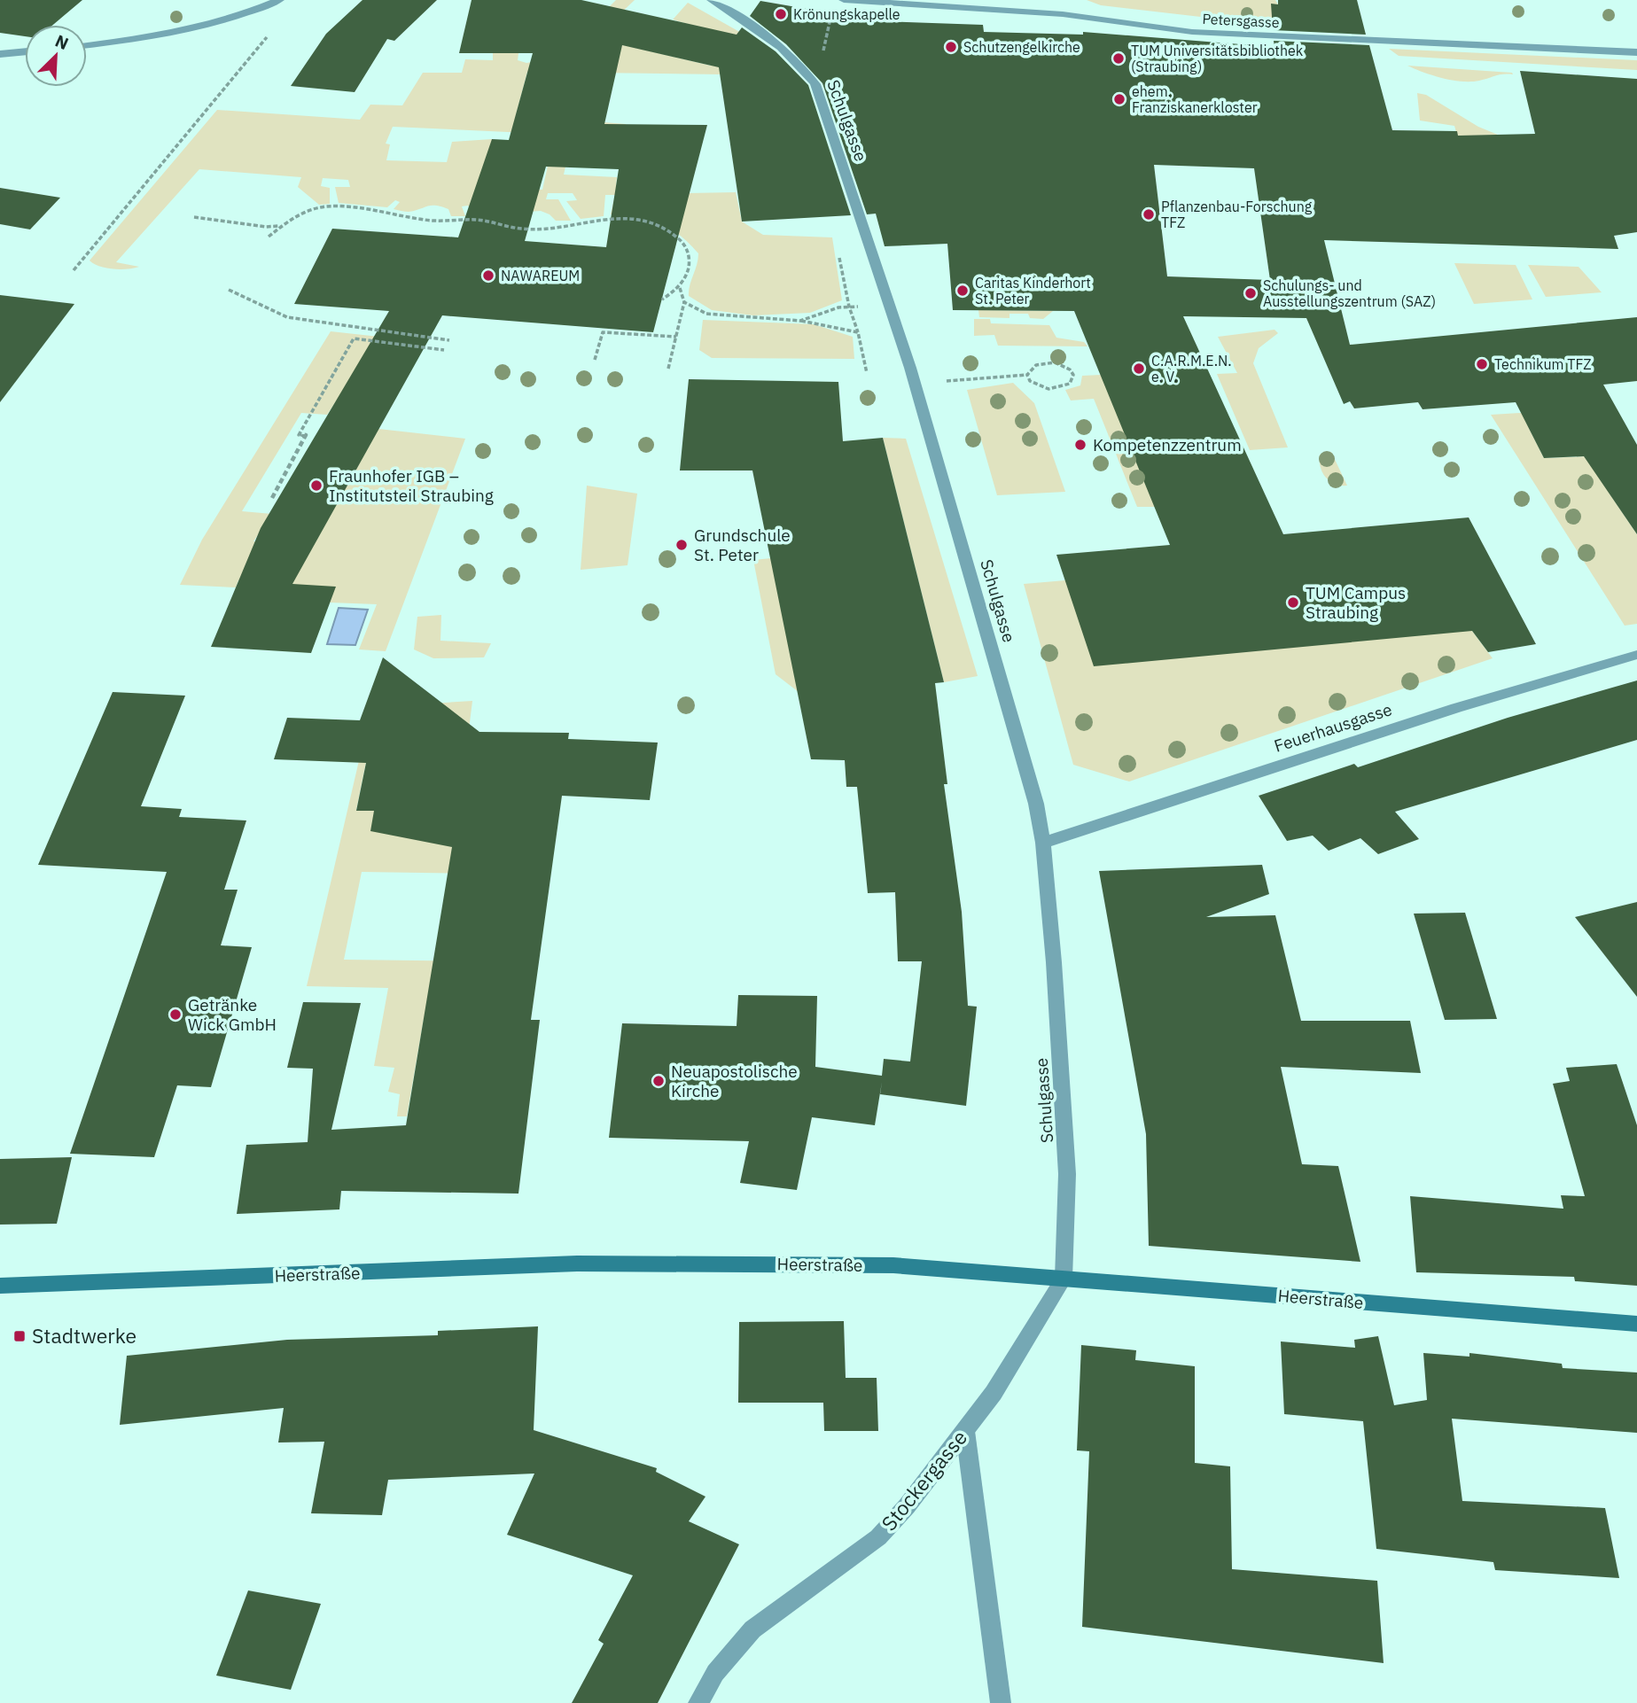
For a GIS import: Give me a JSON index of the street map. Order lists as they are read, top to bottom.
{
  "streets": {
    "street": [
      "Petersgasse",
      "Schulgasse",
      "Feuerhausgasse",
      "Heerstraße",
      "Stockergasse"
    ]
  },
  "crossings": [
    ["Schulgasse", "Feuerhausgasse"],
    ["Schulgasse", "Heerstraße"],
    ["Schulgasse", "Stockergasse"],
    ["Heerstraße", "Stockergasse"]
  ],
  "places": {
    "other": [
      "Krönungskapelle",
      "Schutzengelkirche",
      "TUM Universitätsbibliothek (Straubing)",
      "ehem. Franziskanerkloster",
      "Pflanzenbau-Forschung TFZ",
      "NAWAREUM",
      "Caritas Kinderhort St. Peter",
      "Schulungs- und Ausstellungszentrum (SAZ)",
      "Technikum TFZ",
      "C.A.R.M.E.N. e. V.",
      "Kompetenzzentrum",
      "Fraunhofer IGB – Institutsteil Straubing",
      "Grundschule St. Peter",
      "TUM Campus Straubing",
      "Getränke Wick GmbH",
      "Neuapostolische Kirche"
    ],
    "transit": ["Stadtwerke"]
  },
  "north": "top right"
}
